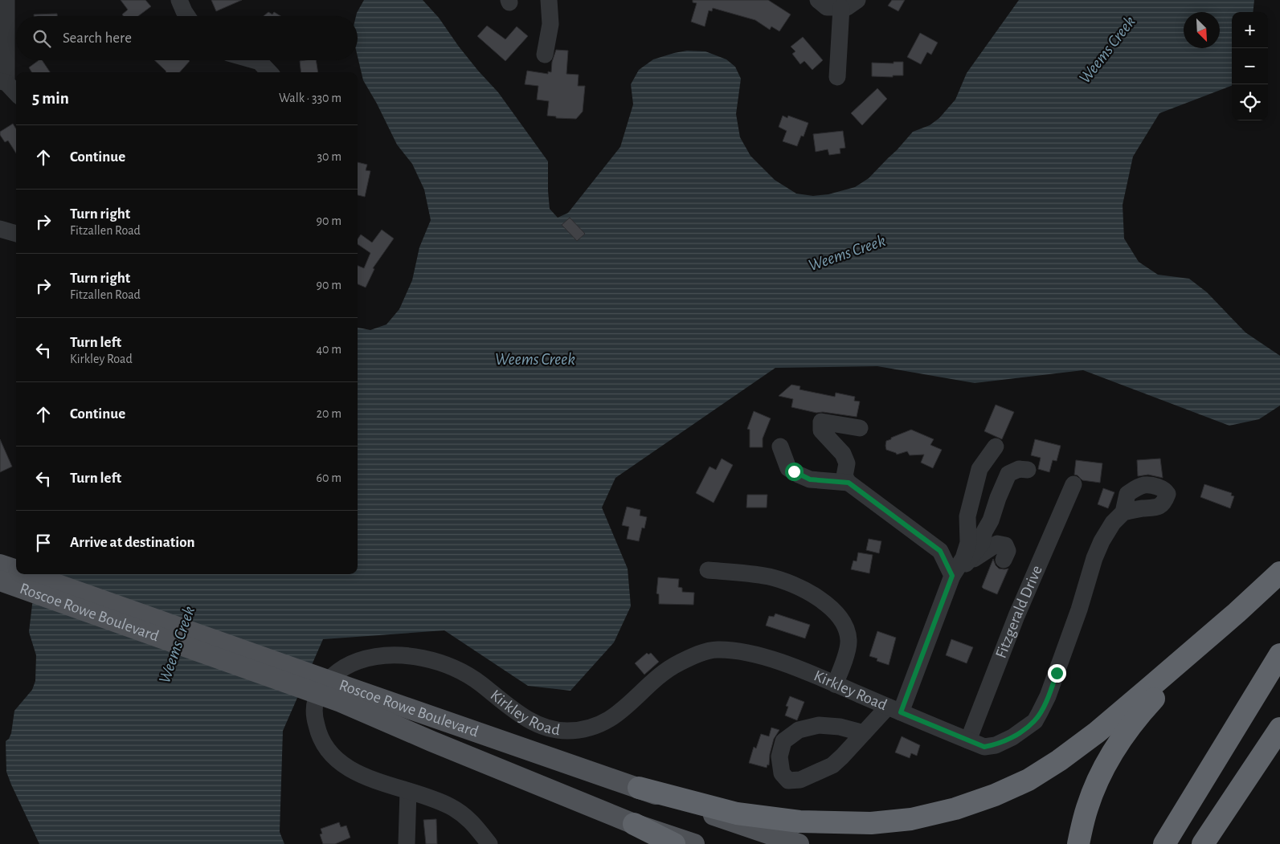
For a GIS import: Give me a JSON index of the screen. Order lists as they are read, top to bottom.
{
  "streets": {
    "main road": ["Roscoe Rowe Boulevard"],
    "street": ["Fitzgerald Drive", "Kirkley Road"]
  },
  "crossings": [
    ["Fitzgerald Drive", "Kirkley Road"]
  ],
  "water": ["Weems Creek"],
  "north": "bottom right",
  "page": {
    "map_buttons": ["+", "−"],
    "search": "Search here",
    "heading": ["5 min", "Walk · 330 m"],
    "list": [
      ["Continue", "30 m"],
      ["Turn right", "Fitzallen Road", "90 m"],
      ["Turn right", "Fitzallen Road", "90 m"],
      ["Turn left", "Kirkley Road", "40 m"],
      ["Continue", "20 m"],
      ["Turn left", "60 m"],
      "Arrive at destination"
    ]
  }
}
